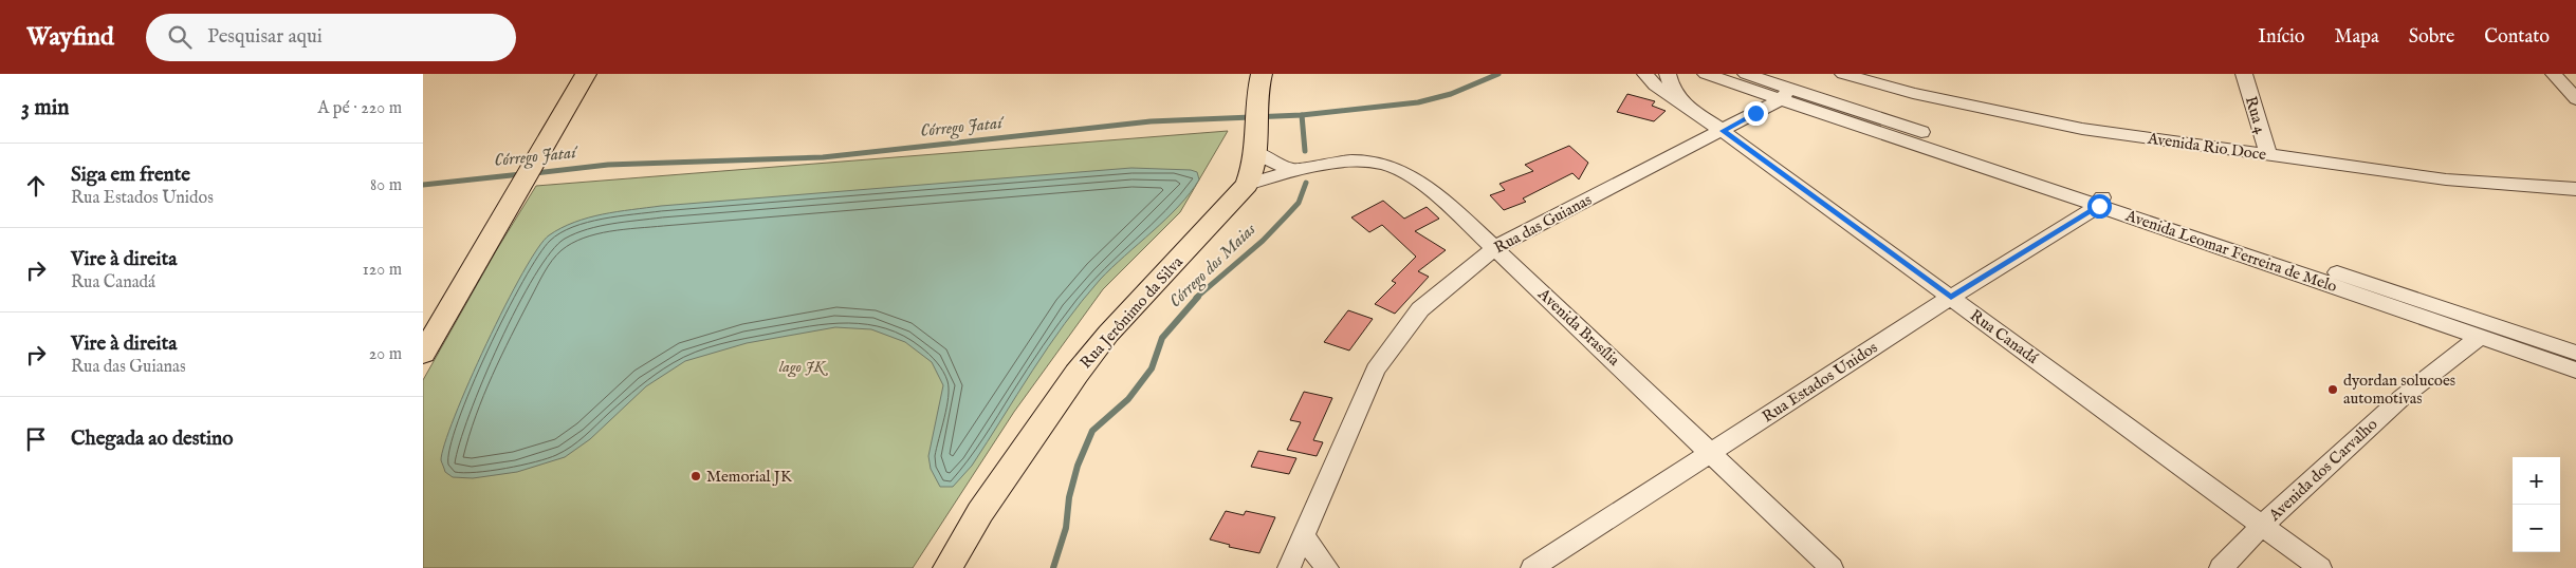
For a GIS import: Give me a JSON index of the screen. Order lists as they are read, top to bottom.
{
  "streets": {
    "main road": ["Rua Jerônimo da Silva"],
    "street": [
      "Rua 4",
      "Avenida Rio Doce",
      "Rua das Guianas",
      "Avenida Leomar Ferreira de Melo",
      "Avenida Brasília",
      "Rua Canadá",
      "Rua Estados Unidos",
      "Avenida dos Carvalho"
    ]
  },
  "crossings": [
    ["Rua 4", "Avenida Rio Doce"],
    ["Rua das Guianas", "Avenida Leomar Ferreira de Melo"],
    ["Rua das Guianas", "Avenida Brasília"],
    ["Rua das Guianas", "Rua Canadá"],
    ["Avenida Leomar Ferreira de Melo", "Rua Estados Unidos"],
    ["Avenida Leomar Ferreira de Melo", "Avenida dos Carvalho"],
    ["Rua Jerônimo da Silva", "Avenida Brasília"],
    ["Avenida Brasília", "Rua Estados Unidos"],
    ["Rua Canadá", "Rua Estados Unidos"],
    ["Rua Canadá", "Avenida dos Carvalho"]
  ],
  "water": ["Córrego Jataí", "Córrego dos Maias"],
  "parks": ["lago JK"],
  "places": ["dyordan solucoes automotivas", "Memorial JK"],
  "page": {
    "header": "Wayfind",
    "search": "Pesquisar aqui",
    "nav": [
      "Início",
      "Mapa",
      "Sobre",
      "Contato"
    ],
    "heading": ["3 min", "A pé · 220 m"],
    "list": [
      ["Siga em frente", "Rua Estados Unidos", "80 m"],
      ["Vire à direita", "Rua Canadá", "120 m"],
      ["Vire à direita", "Rua das Guianas", "20 m"],
      "Chegada ao destino"
    ],
    "map_buttons": ["+", "−"]
  }
}
